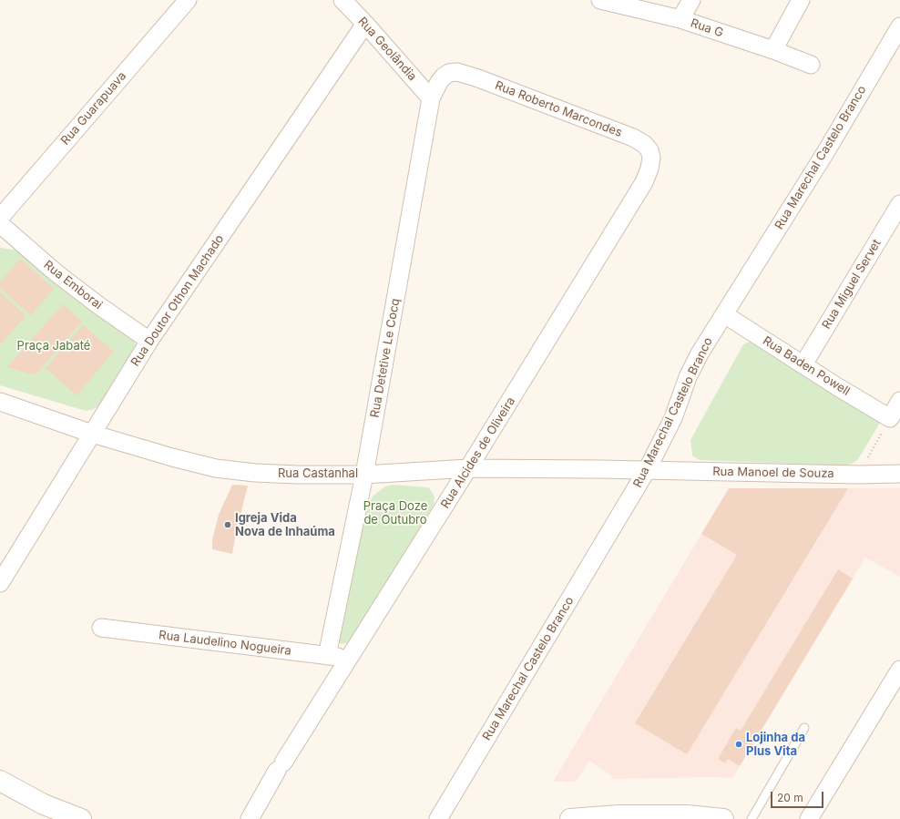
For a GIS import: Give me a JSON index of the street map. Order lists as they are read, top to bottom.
{
  "streets": {
    "street": [
      "Rua G",
      "Rua Geolândia",
      "Rua Guarapuava",
      "Rua Roberto Marcondes",
      "Rua Marechal Castelo Branco",
      "Rua Miguel Servet",
      "Rua Emborai",
      "Rua Doutor Othon Machado",
      "Rua Detetive Le Cocq",
      "Rua Baden Powell",
      "Rua Alcides de Oliveira",
      "Rua Manoel de Souza",
      "Rua Castanhal",
      "Rua Laudelino Nogueira"
    ]
  },
  "crossings": [
    ["Rua Geolândia", "Rua Doutor Othon Machado"],
    ["Rua Geolândia", "Rua Detetive Le Cocq"],
    ["Rua Roberto Marcondes", "Rua Detetive Le Cocq"],
    ["Rua Roberto Marcondes", "Rua Alcides de Oliveira"],
    ["Rua Marechal Castelo Branco", "Rua Baden Powell"],
    ["Rua Marechal Castelo Branco", "Rua Manoel de Souza"],
    ["Rua Marechal Castelo Branco", "Rua Castanhal"],
    ["Rua Miguel Servet", "Rua Baden Powell"],
    ["Rua Emborai", "Rua Doutor Othon Machado"],
    ["Rua Doutor Othon Machado", "Rua Castanhal"],
    ["Rua Detetive Le Cocq", "Rua Castanhal"],
    ["Rua Detetive Le Cocq", "Rua Laudelino Nogueira"],
    ["Rua Alcides de Oliveira", "Rua Castanhal"],
    ["Rua Alcides de Oliveira", "Rua Laudelino Nogueira"],
    ["Rua Manoel de Souza", "Rua Castanhal"]
  ],
  "parks": ["Praça Jabaté", "Praça Doze de Outubro"],
  "places": ["Igreja Vida Nova de Inhaúma", "Lojinha da Plus Vita"],
  "scale_bar": "20 m"
}
